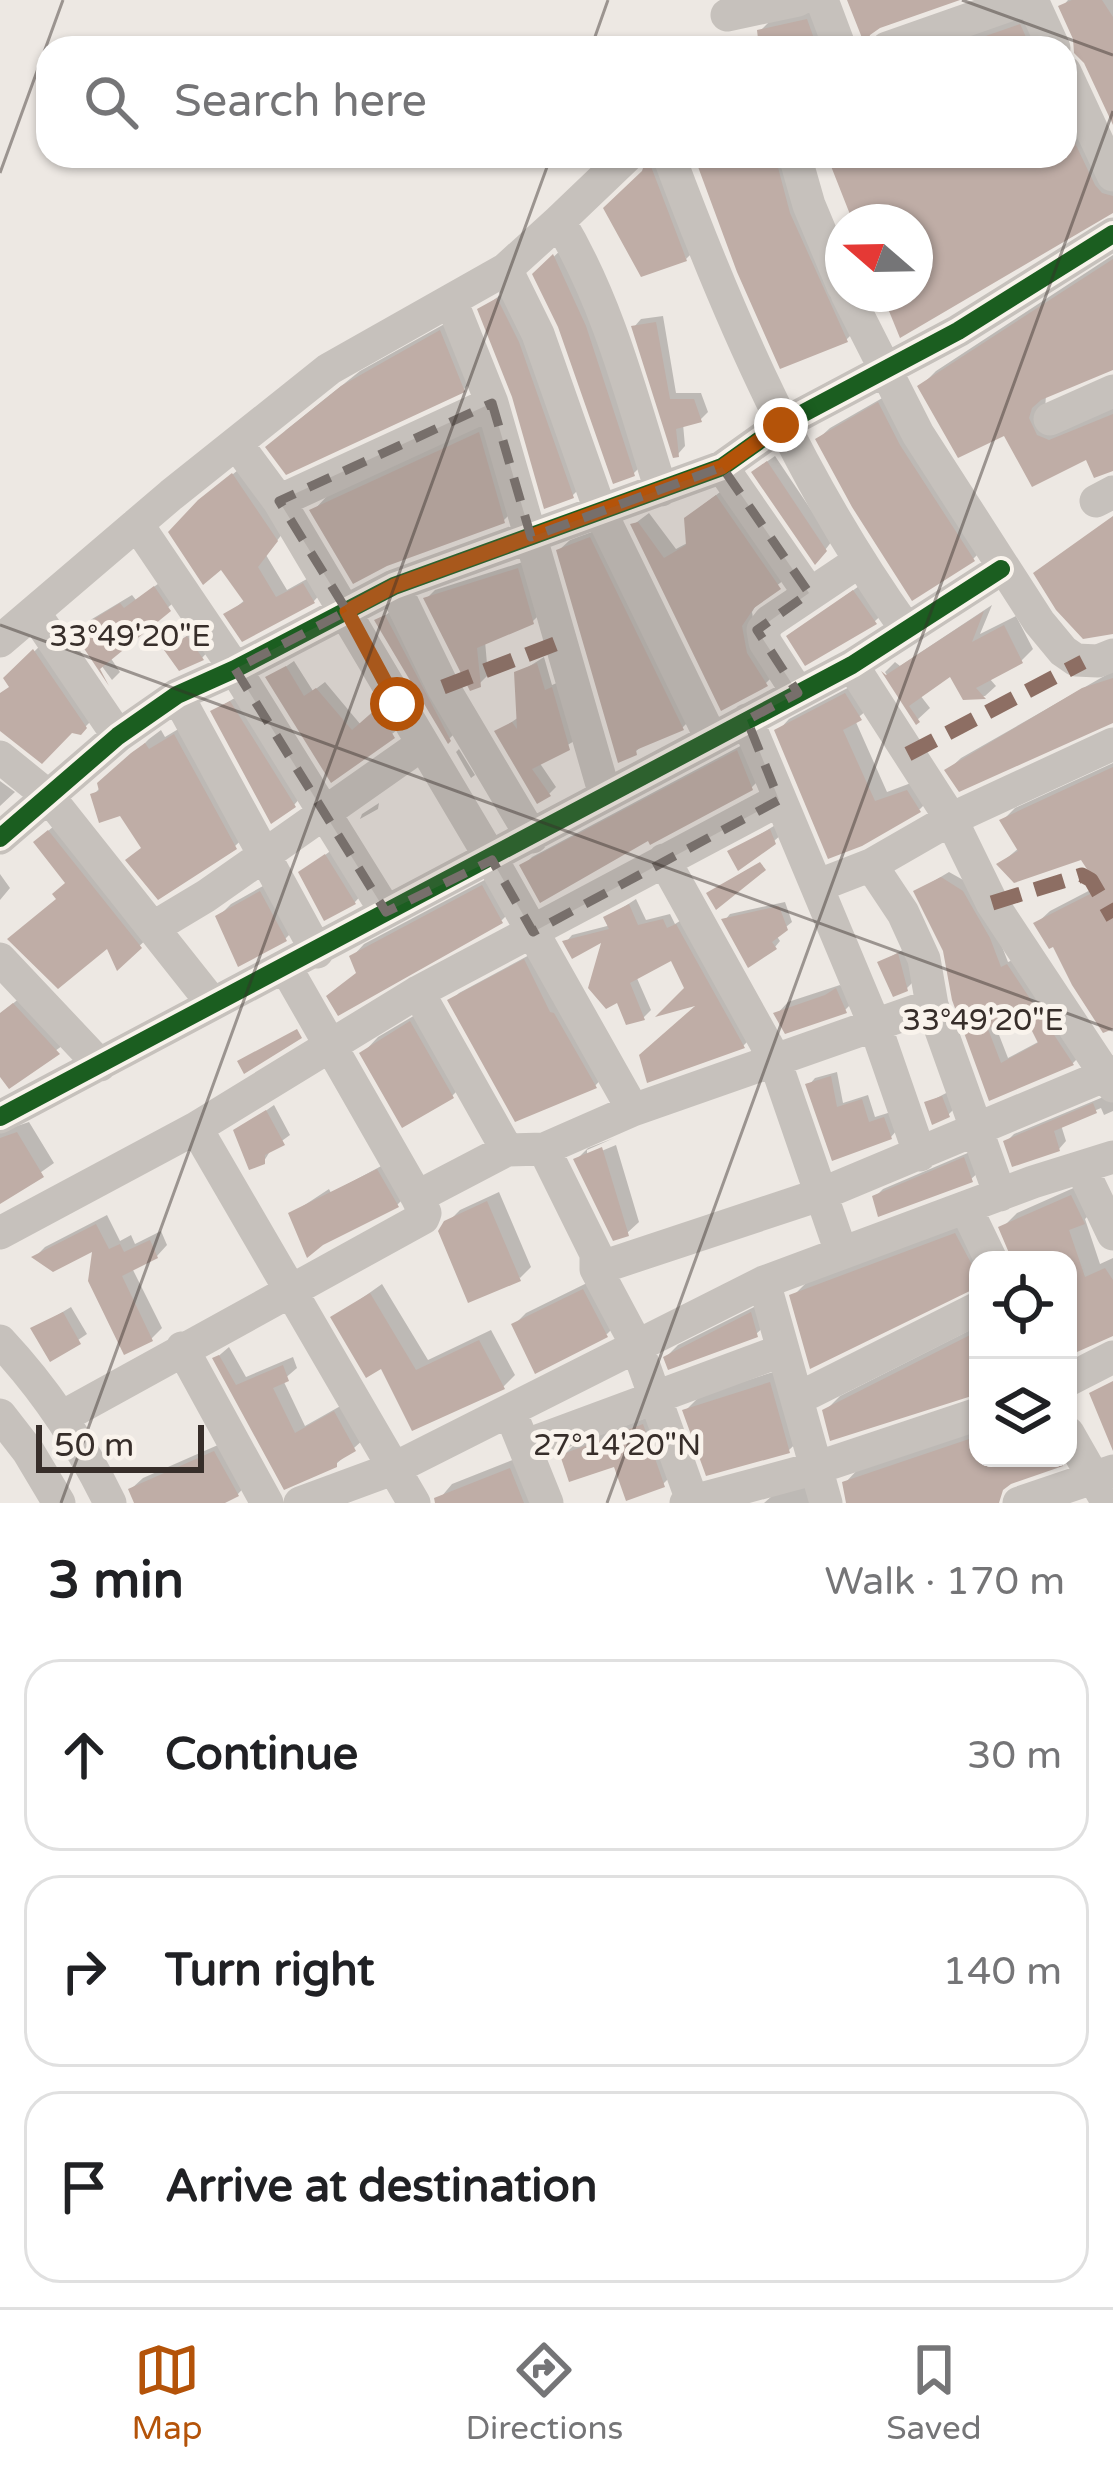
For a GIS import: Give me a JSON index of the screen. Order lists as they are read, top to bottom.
{
  "scale_bar": "50 m",
  "north": "left",
  "page": {
    "search": "Search here",
    "scale": "50 m",
    "heading": ["3 min", "Walk · 170 m"],
    "list": [
      ["Continue", "30 m"],
      ["Turn right", "140 m"],
      "Arrive at destination"
    ],
    "nav": ["Map", "Directions", "Saved"]
  },
  "coordinates": ["33°49'20\"E", "27°14'20\"N"]
}
